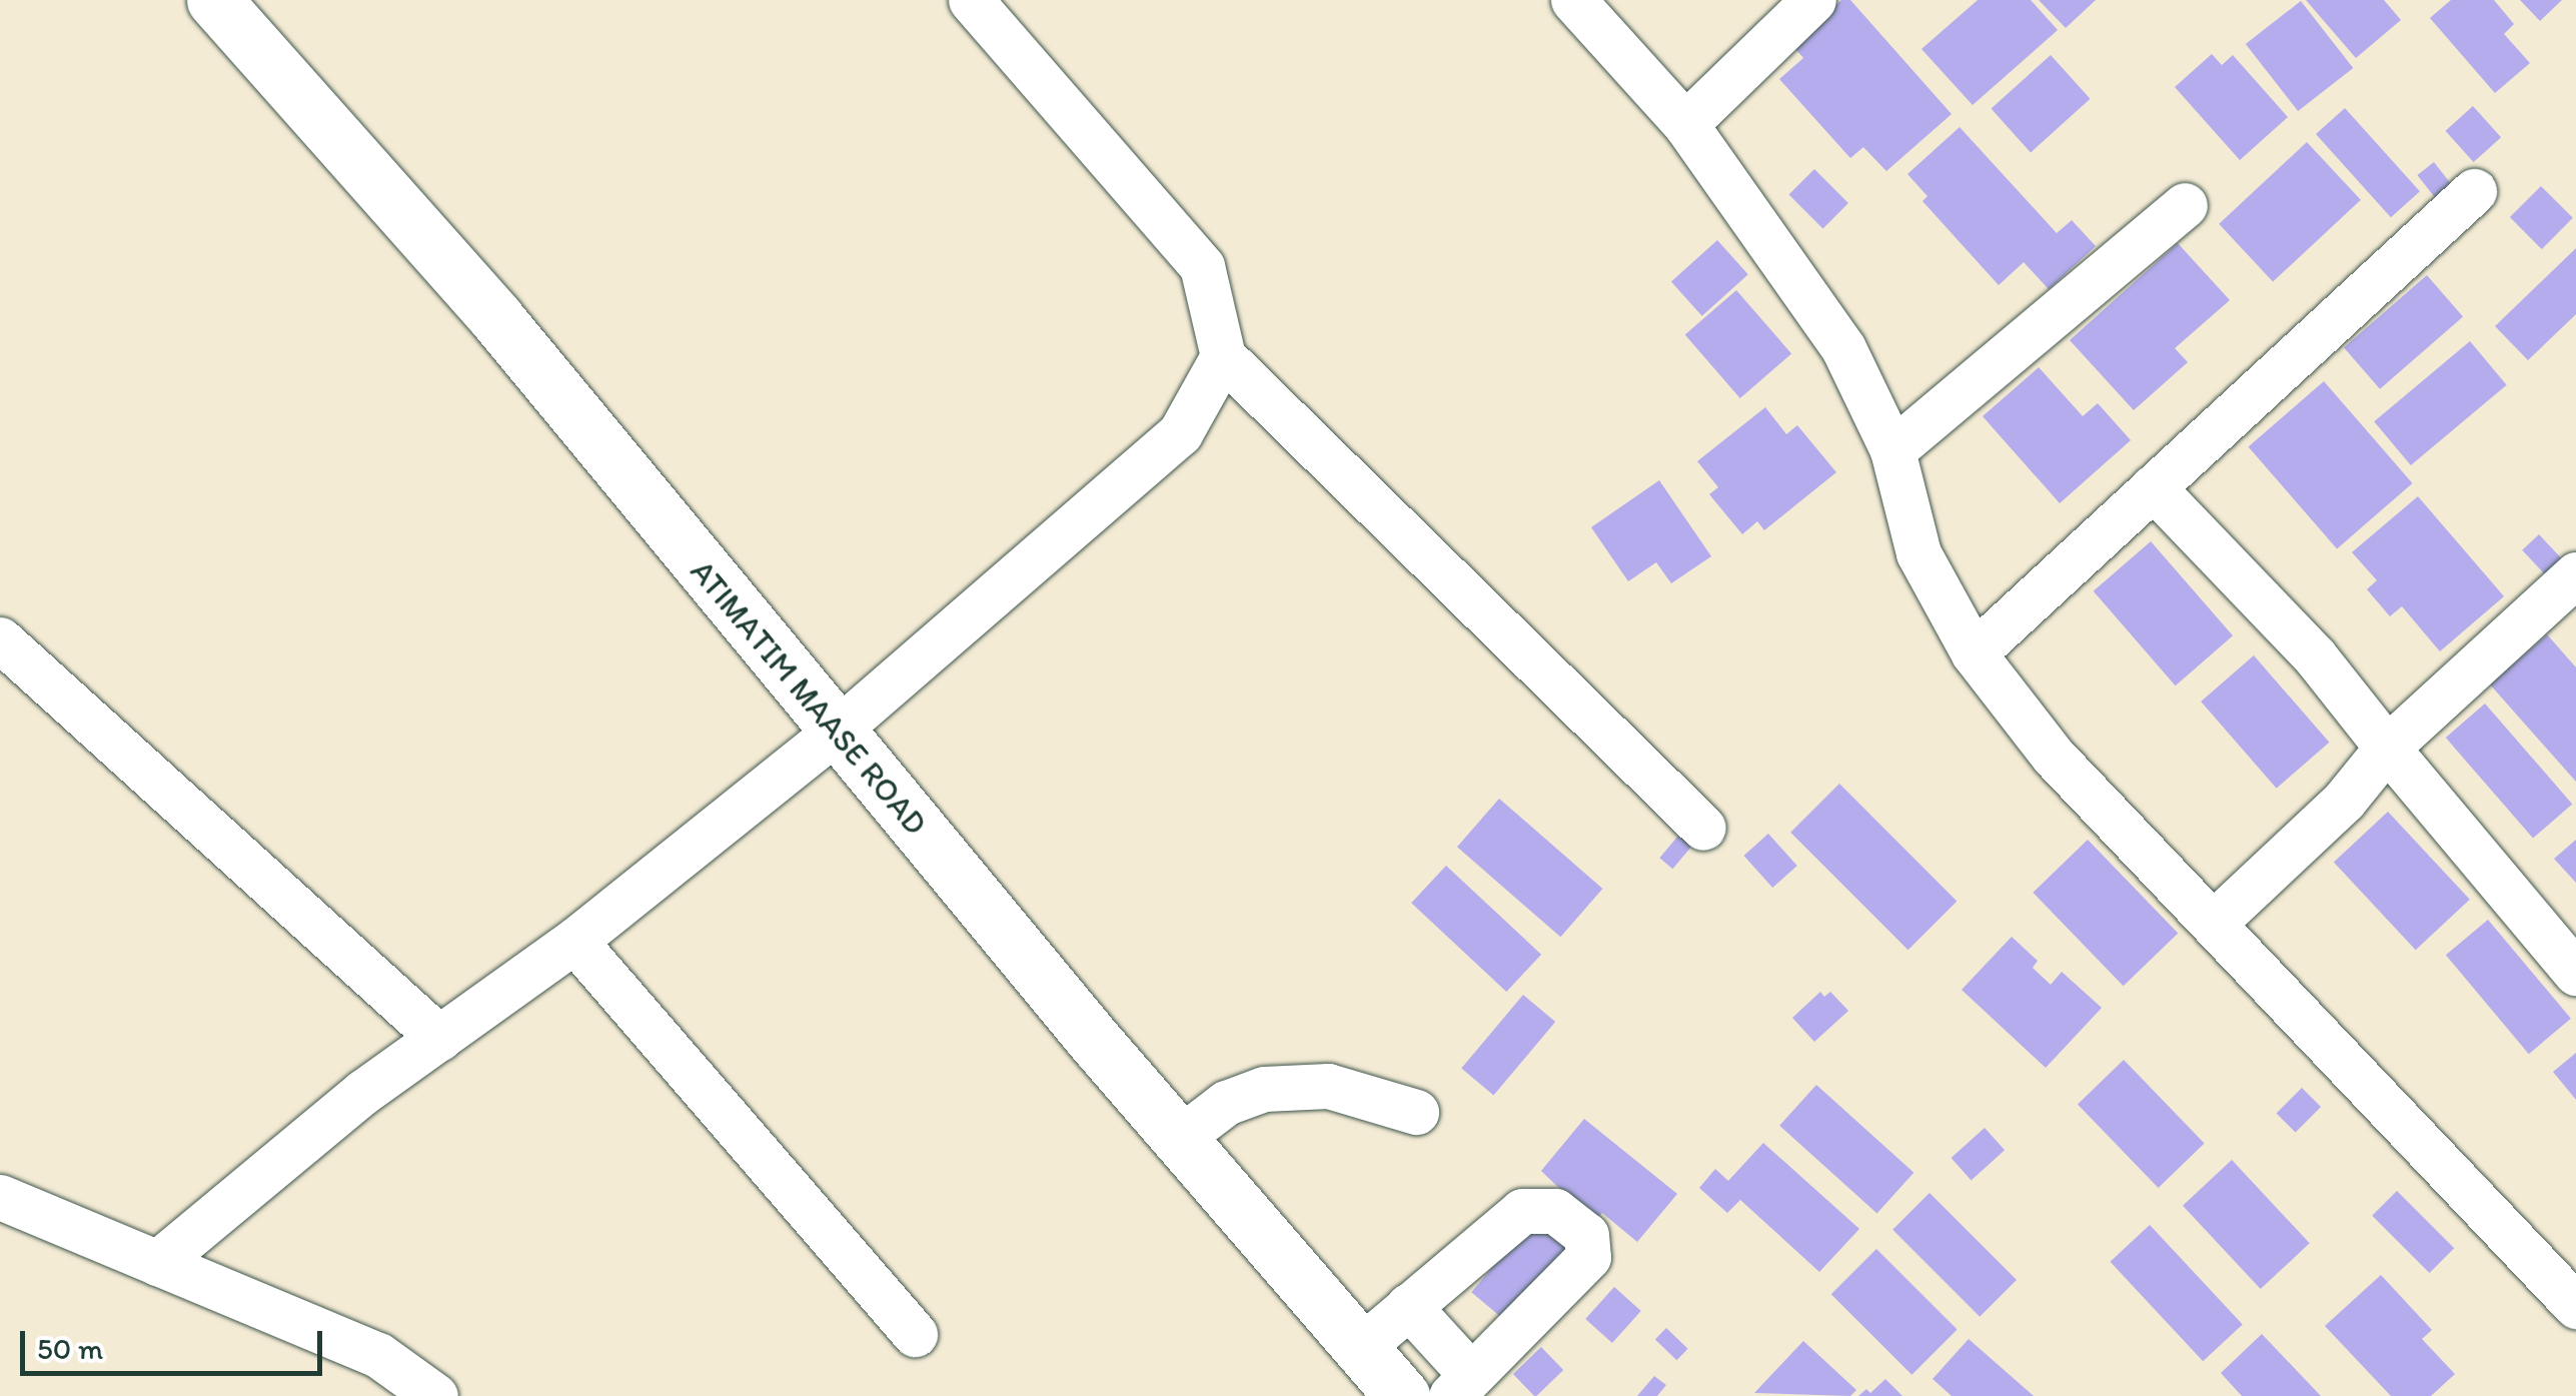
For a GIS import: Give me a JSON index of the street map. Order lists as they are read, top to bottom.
{
  "streets": {
    "main road": ["ATIMATIM MAASE ROAD"]
  },
  "scale_bar": "50 m"
}
